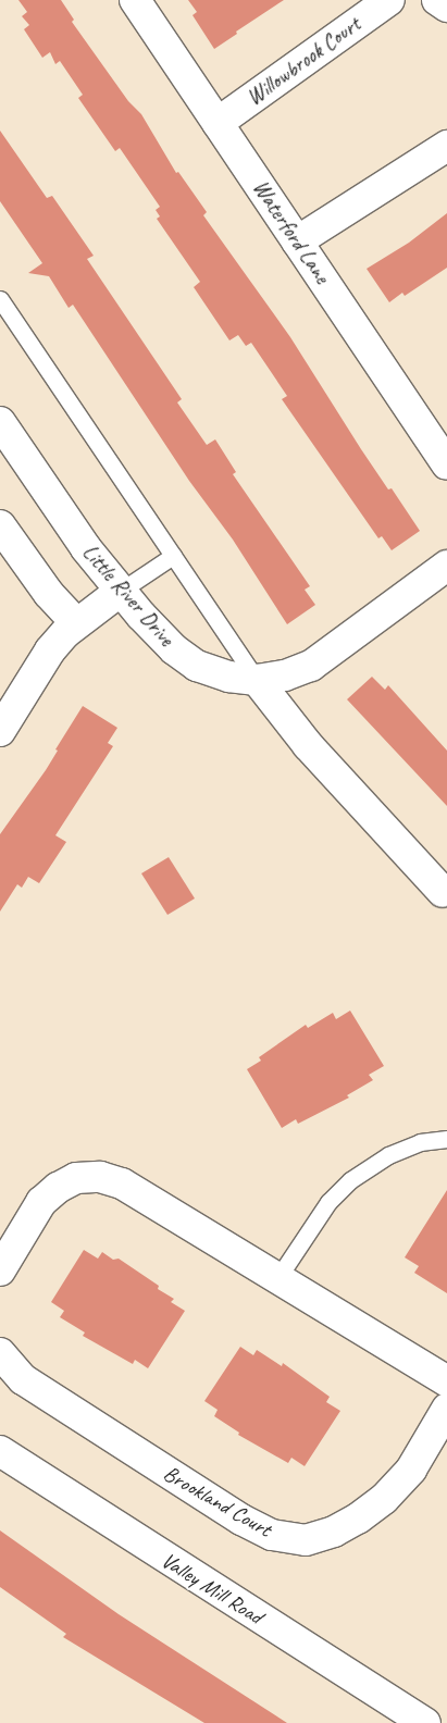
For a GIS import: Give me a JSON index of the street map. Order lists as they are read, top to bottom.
{
  "streets": {
    "street": [
      "Willowbrook Court",
      "Waterford Lane",
      "Little River Drive",
      "Brookland Court",
      "Valley Mill Road"
    ]
  },
  "crossings": [
    ["Willowbrook Court", "Waterford Lane"]
  ]
}
